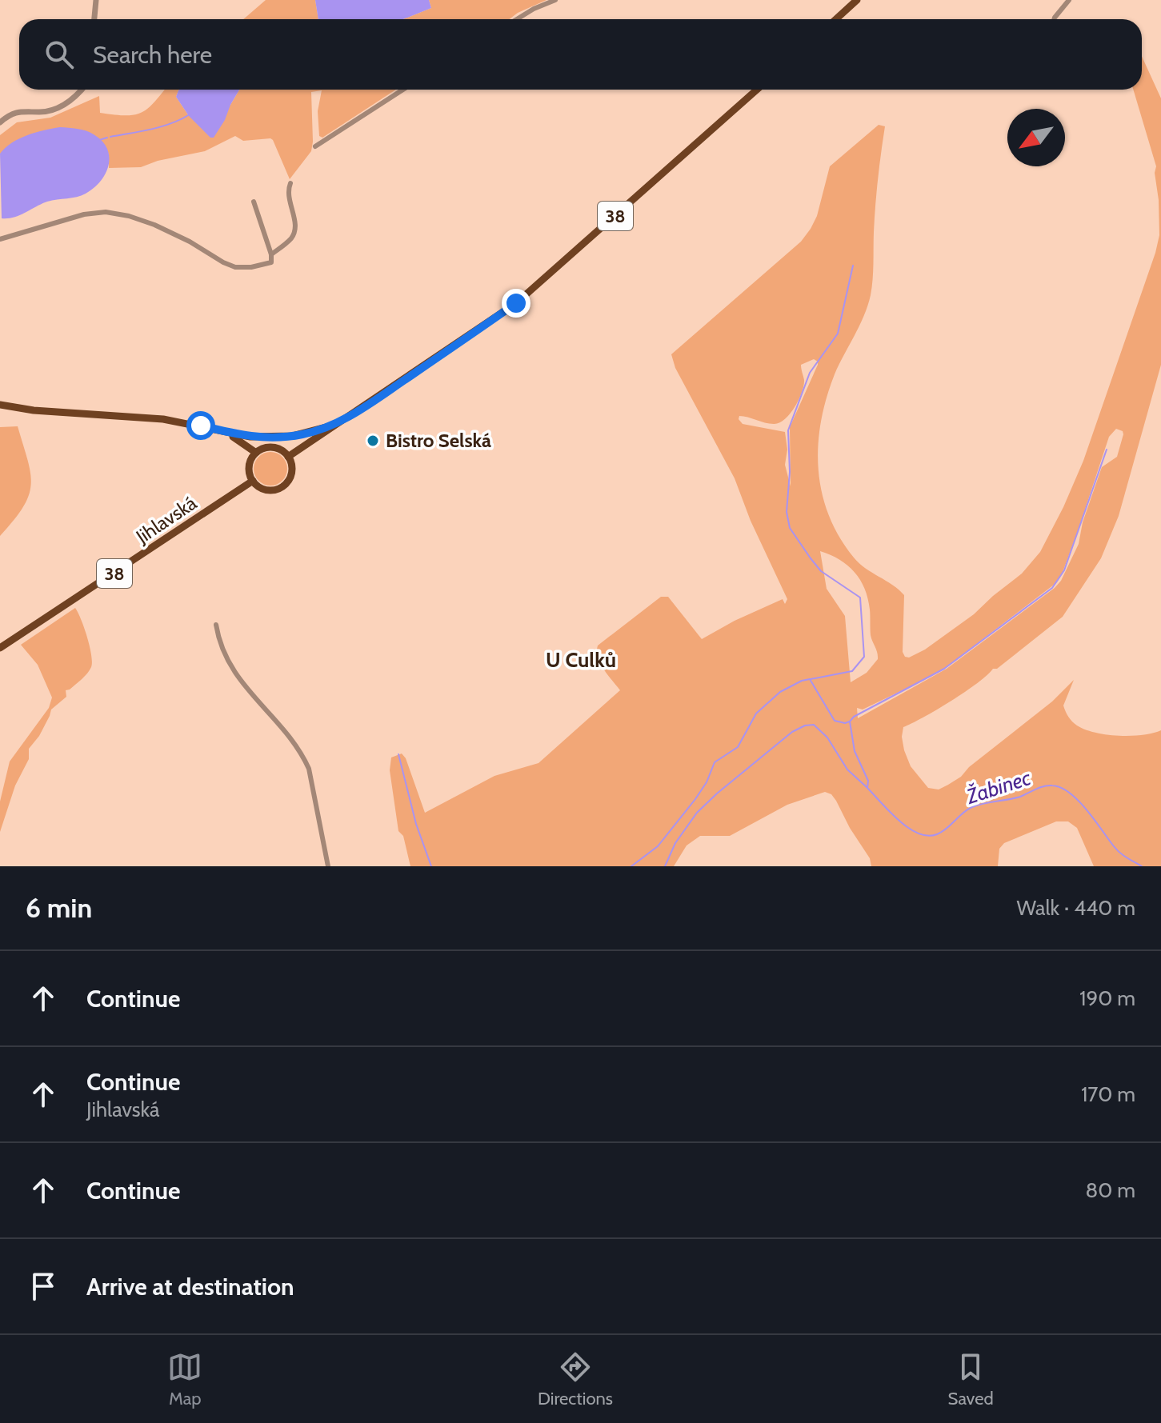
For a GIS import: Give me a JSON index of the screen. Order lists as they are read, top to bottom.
{
  "streets": {
    "main road": ["38", "Jihlavská"]
  },
  "crossings": [
    ["38", "Jihlavská"]
  ],
  "districts": ["U Culků"],
  "water": ["Žabinec"],
  "places": ["Bistro Selská"],
  "north": "bottom left",
  "page": {
    "search": "Search here",
    "heading": ["6 min", "Walk · 440 m"],
    "list": [
      ["Continue", "190 m"],
      ["Continue", "Jihlavská", "170 m"],
      ["Continue", "80 m"],
      "Arrive at destination"
    ],
    "nav": ["Map", "Directions", "Saved"]
  }
}
